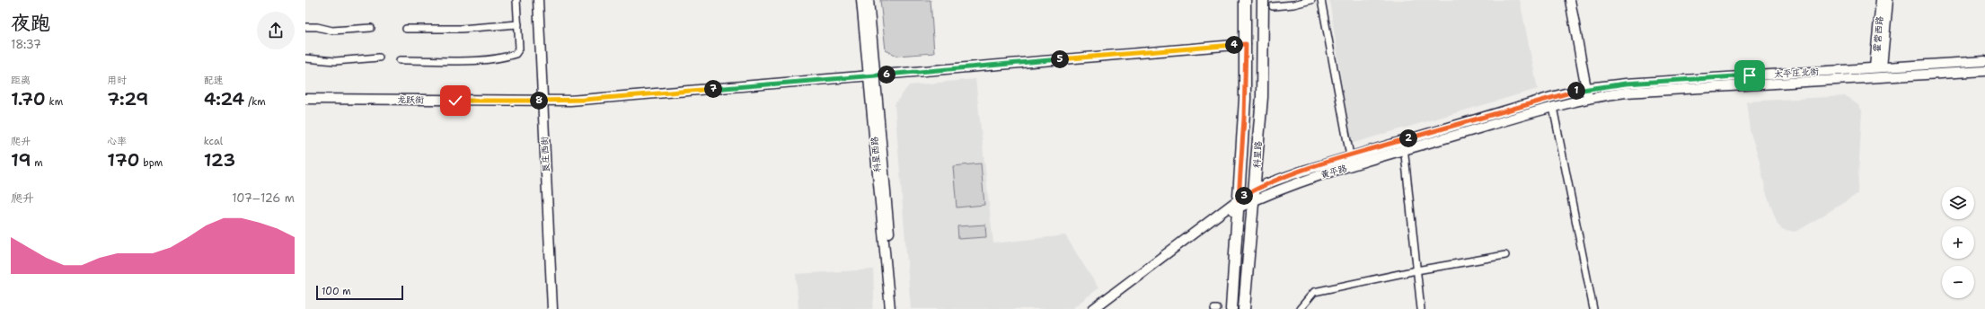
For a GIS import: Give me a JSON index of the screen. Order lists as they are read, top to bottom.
{
  "streets": {
    "main road": ["科星路"],
    "street": [
      "霍营西路",
      "太平庄北街",
      "龙跃街",
      "良庄西街",
      "科星西路",
      "黄平路"
    ]
  },
  "crossings": [
    ["霍营西路", "太平庄北街"],
    ["太平庄北街", "黄平路"],
    ["龙跃街", "良庄西街"],
    ["龙跃街", "科星西路"],
    ["龙跃街", "科星路"],
    ["科星路", "黄平路"]
  ],
  "scale_bar": "100 m",
  "page": {
    "heading": ["夜跑", "18:37"],
    "pins": [
      "4",
      "5",
      "6",
      "7",
      "1",
      "8",
      "2",
      "3"
    ],
    "stats": [
      ["距离", "1.70 km"],
      ["用时", "7:29"],
      ["配速", "4:24 /km"],
      ["爬升", "19 m"],
      ["心率", "170 bpm"],
      ["kcal", "123"]
    ],
    "chart": ["爬升", "107–126 m"],
    "map_buttons": ["+", "−"],
    "scale": "100 m"
  }
}
